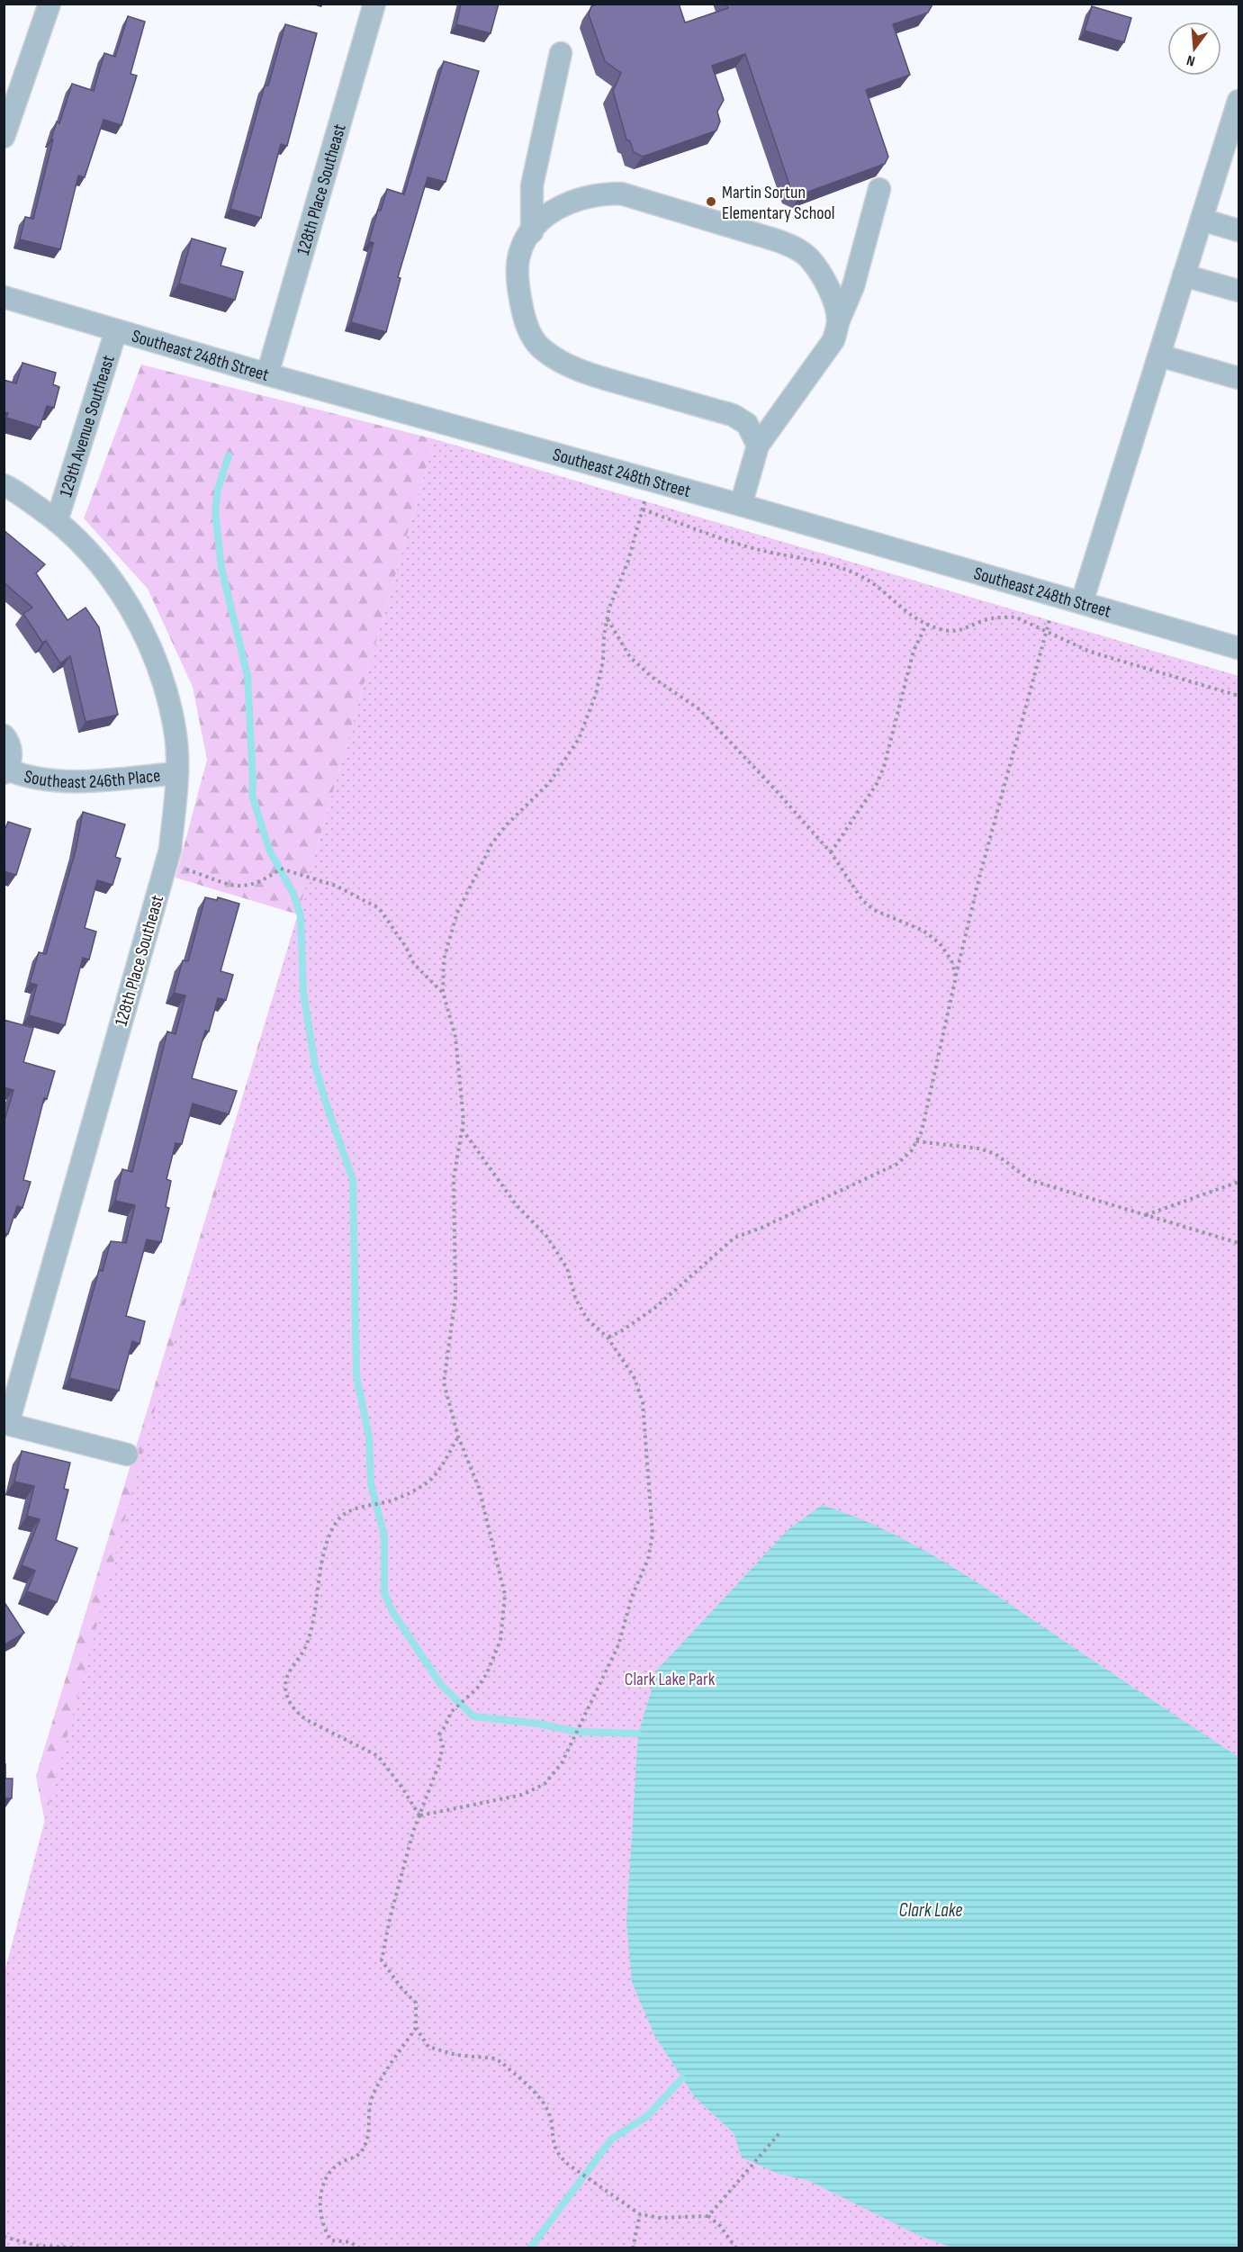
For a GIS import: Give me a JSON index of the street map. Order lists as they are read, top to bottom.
{
  "streets": {
    "street": [
      "128th Place Southeast",
      "Southeast 248th Street",
      "129th Avenue Southeast",
      "Southeast 246th Place"
    ]
  },
  "crossings": [
    ["128th Place Southeast", "Southeast 248th Street"],
    ["128th Place Southeast", "129th Avenue Southeast"],
    ["128th Place Southeast", "Southeast 246th Place"],
    ["Southeast 248th Street", "129th Avenue Southeast"]
  ],
  "water": ["Clark Lake"],
  "parks": ["Clark Lake Park"],
  "places": ["Martin Sortun Elementary School"],
  "north": "bottom"
}
